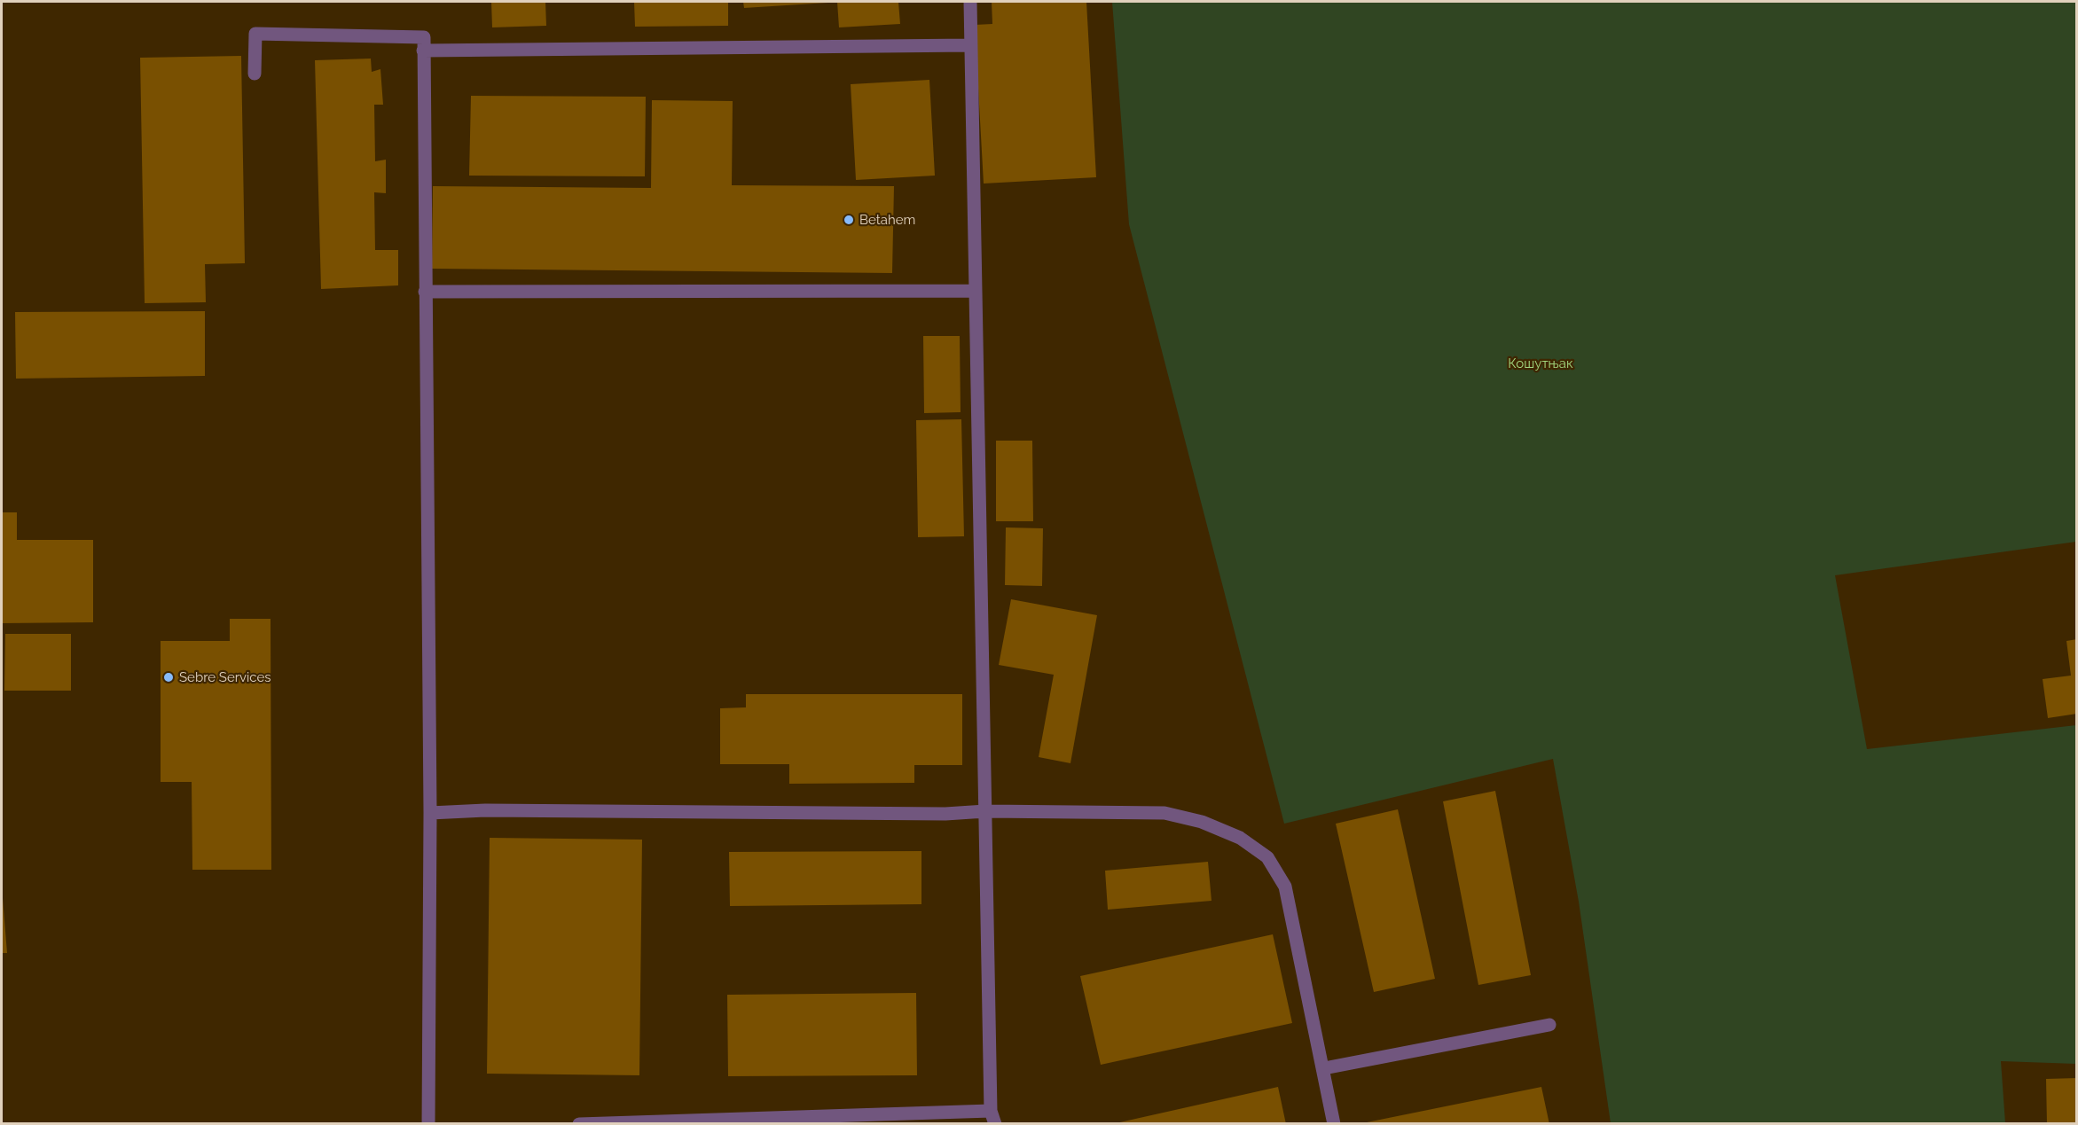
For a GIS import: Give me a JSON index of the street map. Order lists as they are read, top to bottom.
{
  "parks": ["Кошутњак"],
  "places": ["Betahem", "Sebre Services"]
}
